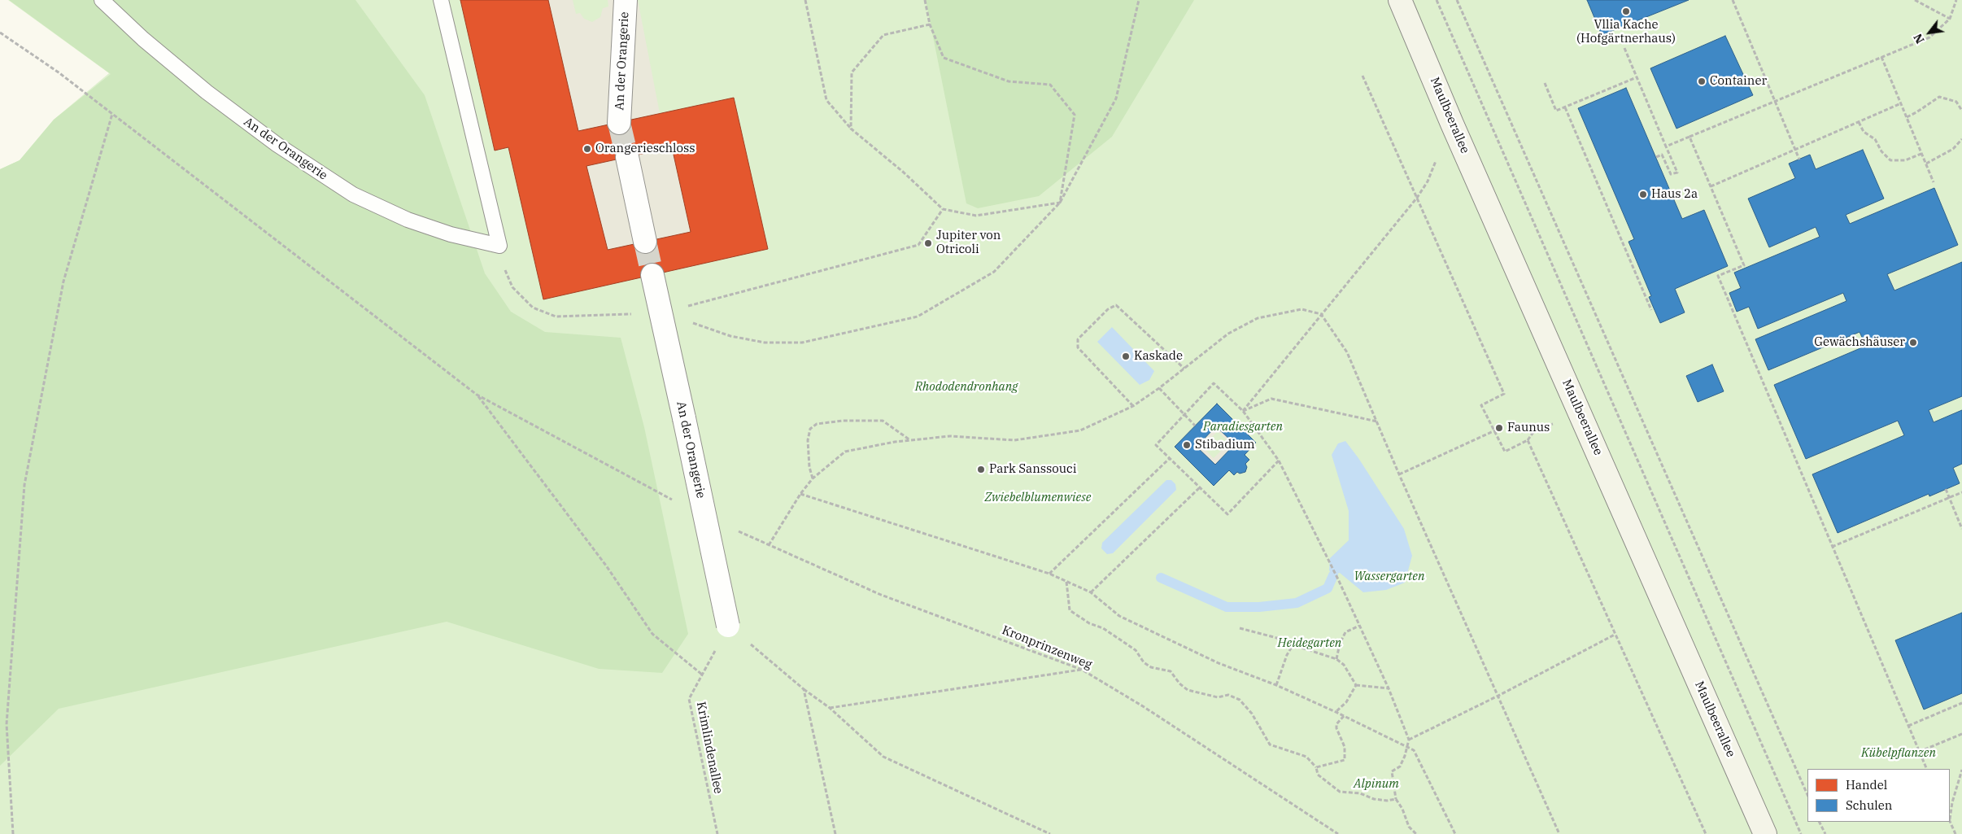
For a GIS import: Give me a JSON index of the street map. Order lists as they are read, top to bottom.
{
  "streets": {
    "street": ["An der Orangerie", "Maulbeerallee"],
    "path": ["Kronprinzenweg", "Krimlindenallee"]
  },
  "crossings": [
    ["An der Orangerie", "Krimlindenallee"]
  ],
  "parks": [
    "Rhododendronhang",
    "Paradiesgarten",
    "Zwiebelblumenwiese",
    "Wassergarten",
    "Heidegarten",
    "Kübelpflanzen",
    "Alpinum"
  ],
  "places": [
    "Vllia Kache (Hofgärtnerhaus)",
    "Container",
    "Orangerieschloss",
    "Haus 2a",
    "Jupiter von Otricoli",
    "Gewächshäuser",
    "Kaskade",
    "Faunus",
    "Stibadium",
    "Park Sanssouci"
  ],
  "legend": ["Handel", "Schulen"],
  "north": "bottom left"
}
